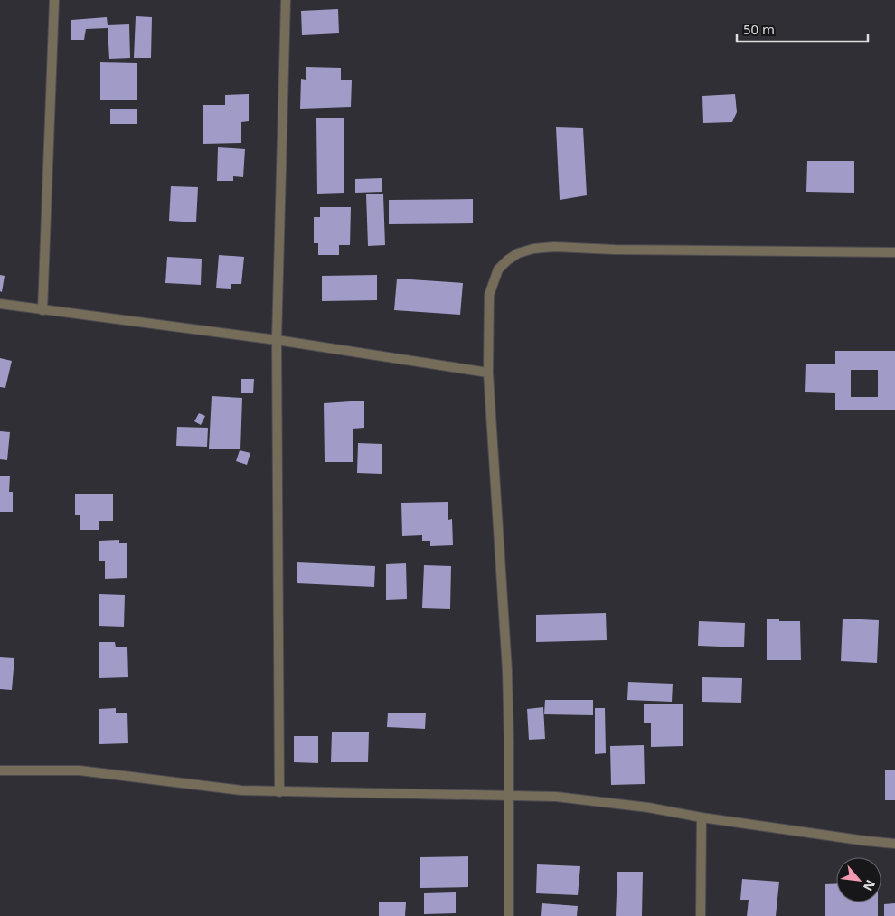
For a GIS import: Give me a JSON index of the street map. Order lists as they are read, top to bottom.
{
  "scale_bar": "50 m",
  "north": "bottom right"
}
